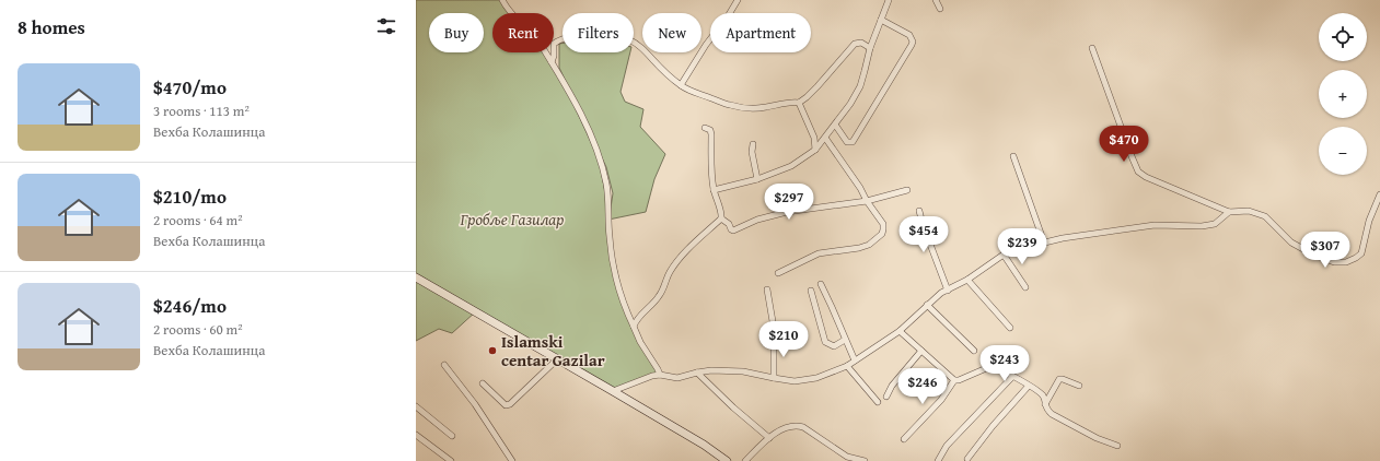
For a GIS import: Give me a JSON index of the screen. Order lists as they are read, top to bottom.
{
  "parks": ["Гробље Газилар"],
  "places": ["Islamski centar Gazilar"],
  "page": {
    "heading": "8 homes",
    "map_buttons": ["+", "−"],
    "chip": [
      "Buy",
      "Rent",
      "Filters",
      "New",
      "Apartment"
    ],
    "list": [
      {
        "name": "$470/mo",
        "note": "3 rooms · 113 m² · Вехба Колашинца"
      },
      {
        "name": "$210/mo",
        "note": "2 rooms · 64 m² · Вехба Колашинца"
      },
      {
        "name": "$246/mo",
        "note": "2 rooms · 60 m² · Вехба Колашинца"
      }
    ],
    "price": [
      "$470",
      "$297",
      "$454",
      "$239",
      "$307",
      "$210",
      "$243",
      "$246"
    ]
  }
}
